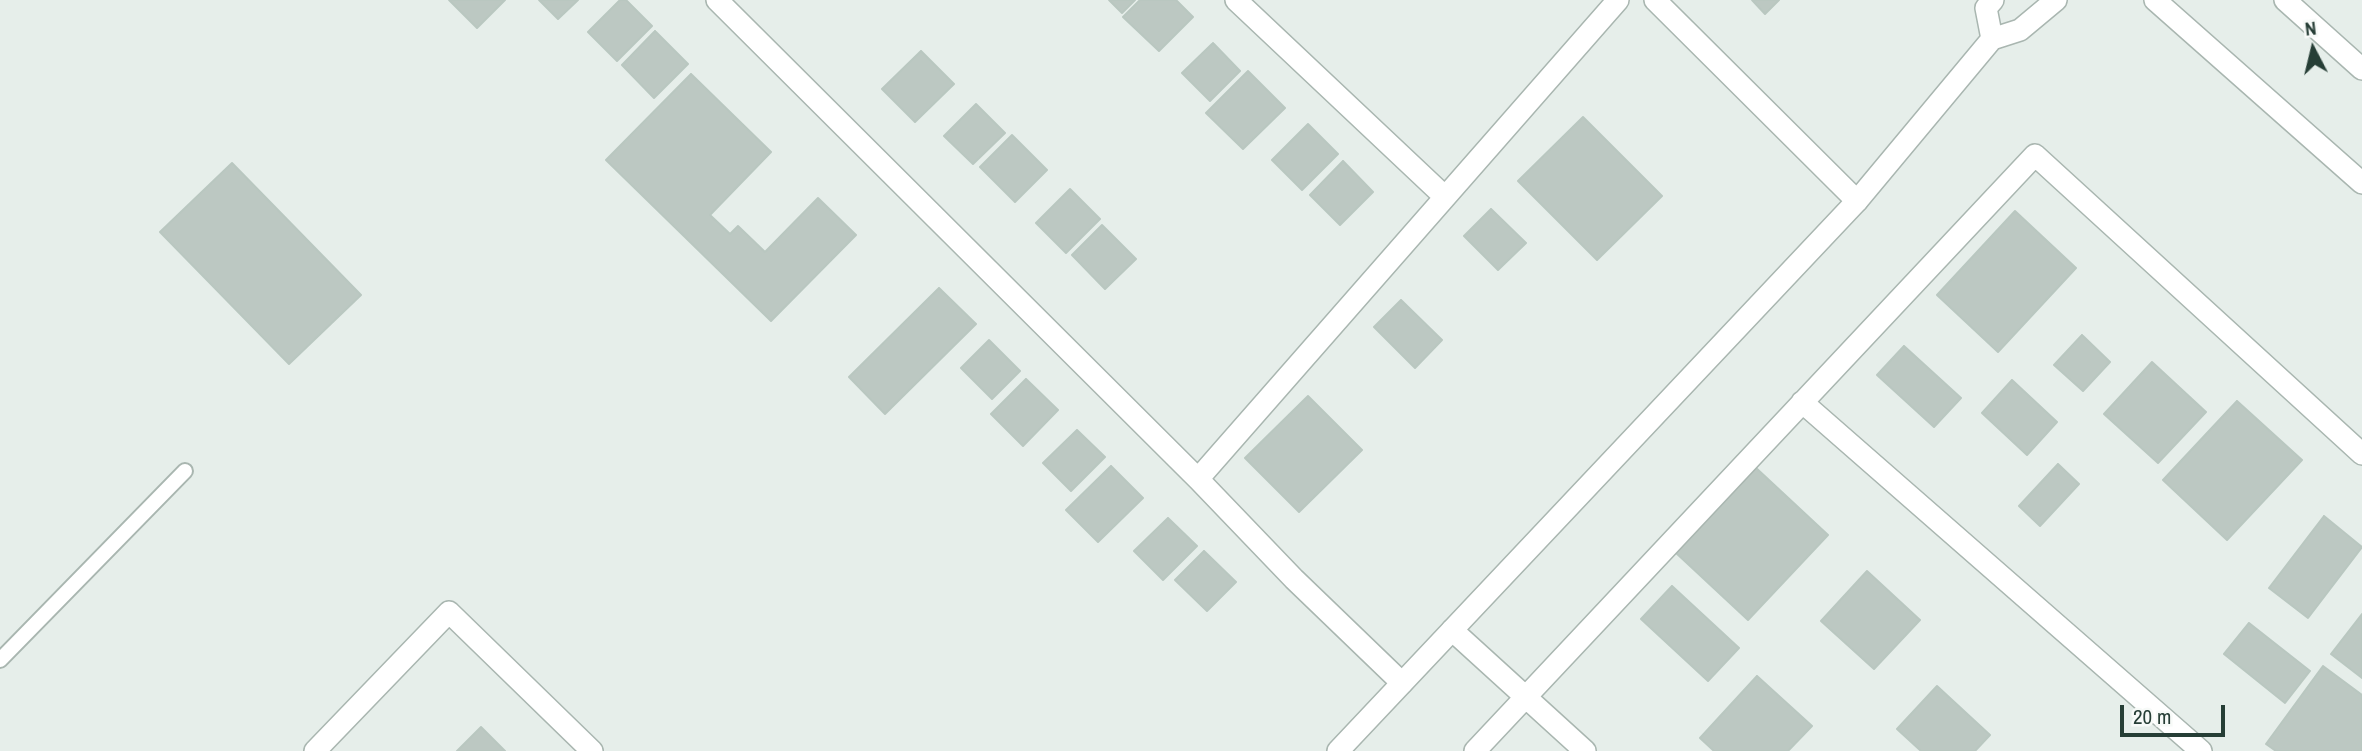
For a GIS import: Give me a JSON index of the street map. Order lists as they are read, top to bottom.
{
  "scale_bar": "20 m",
  "north": "top"
}
